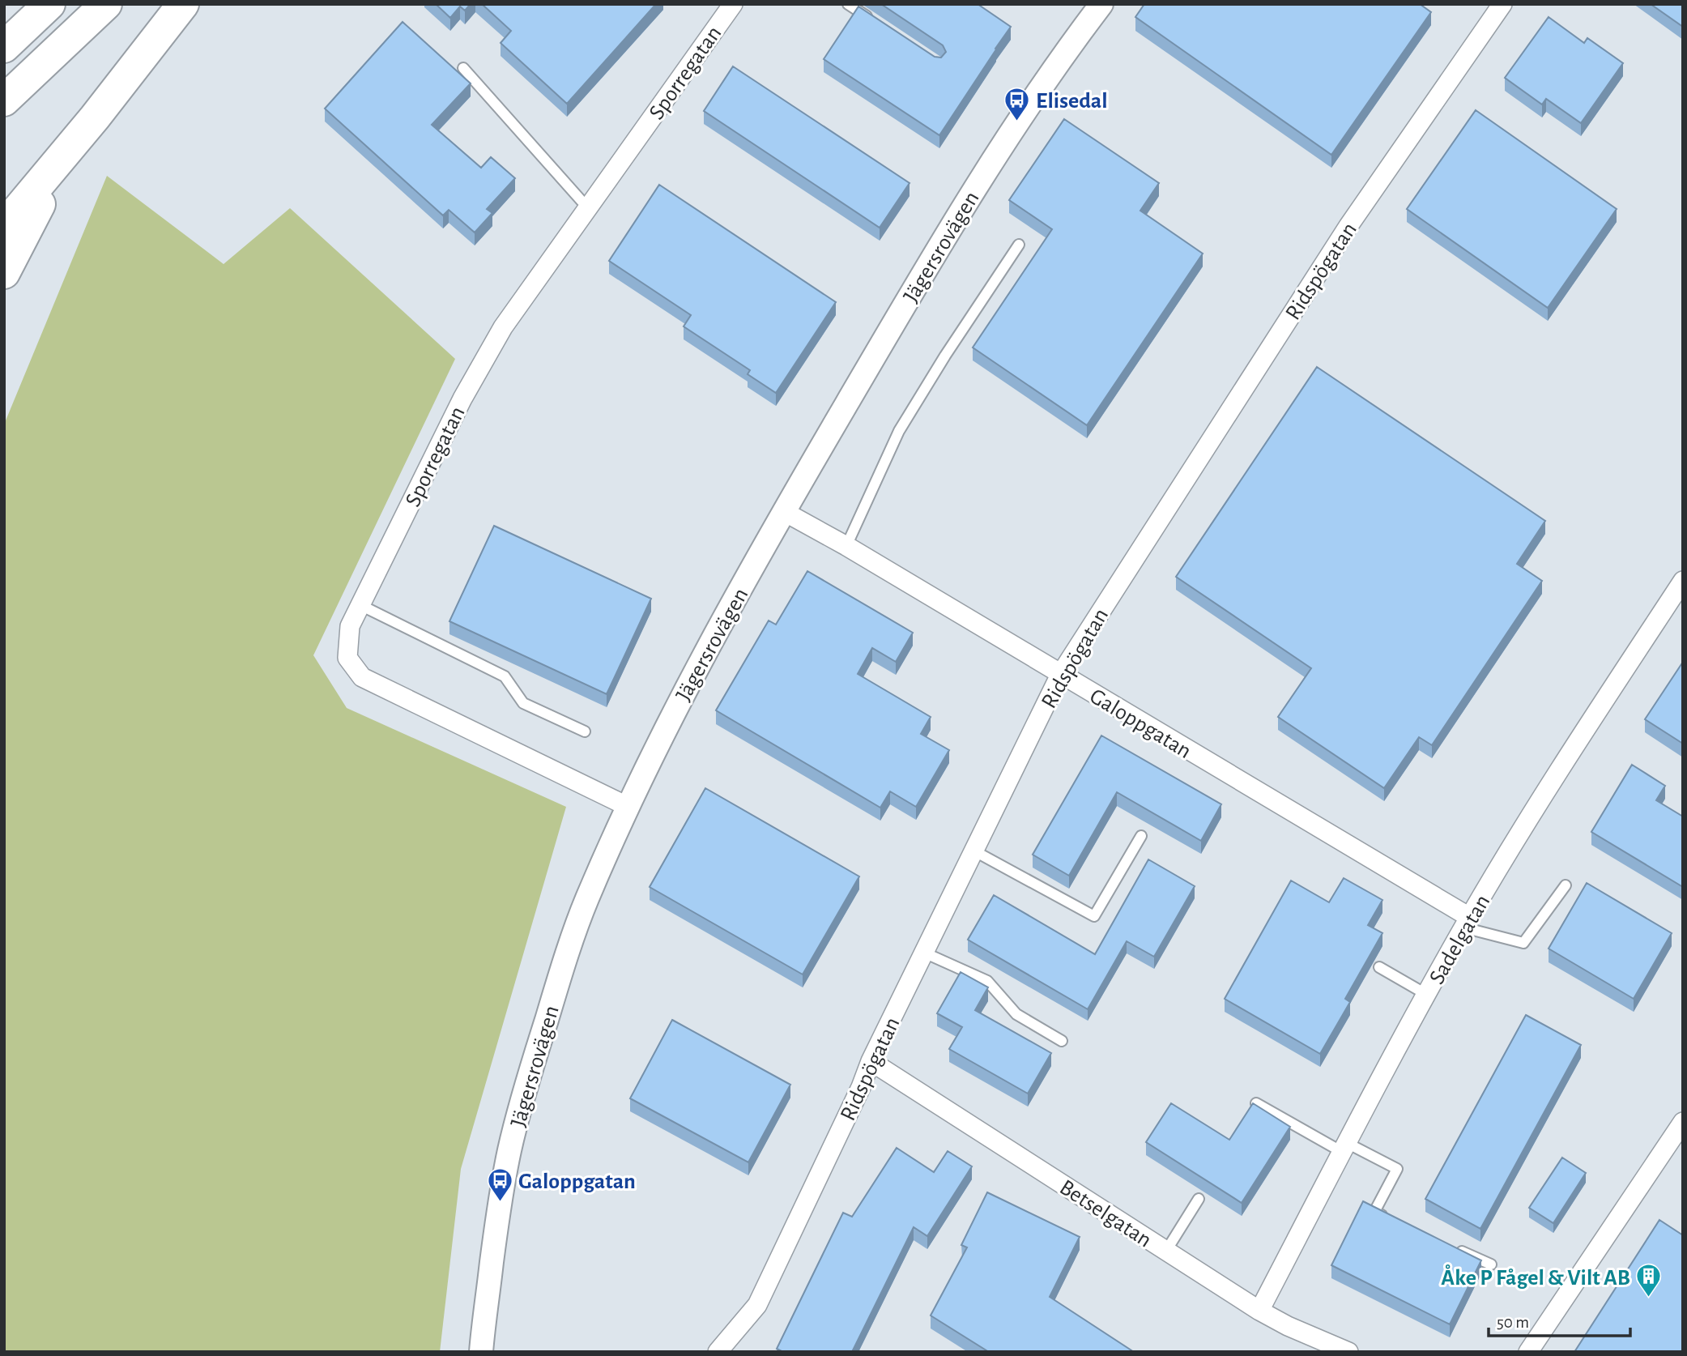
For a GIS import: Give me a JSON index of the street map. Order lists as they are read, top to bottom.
{
  "streets": {
    "street": [
      "Sporregatan",
      "Jägersrovägen",
      "Ridspögatan",
      "Galoppgatan",
      "Sadelgatan",
      "Betselgatan"
    ]
  },
  "crossings": [
    ["Sporregatan", "Jägersrovägen"],
    ["Jägersrovägen", "Galoppgatan"],
    ["Ridspögatan", "Galoppgatan"],
    ["Ridspögatan", "Betselgatan"],
    ["Galoppgatan", "Sadelgatan"],
    ["Sadelgatan", "Betselgatan"]
  ],
  "places": {
    "bus stop": ["Elisedal", "Galoppgatan"],
    "building": ["Åke P Fågel & Vilt AB"]
  },
  "scale_bar": "50 m"
}
